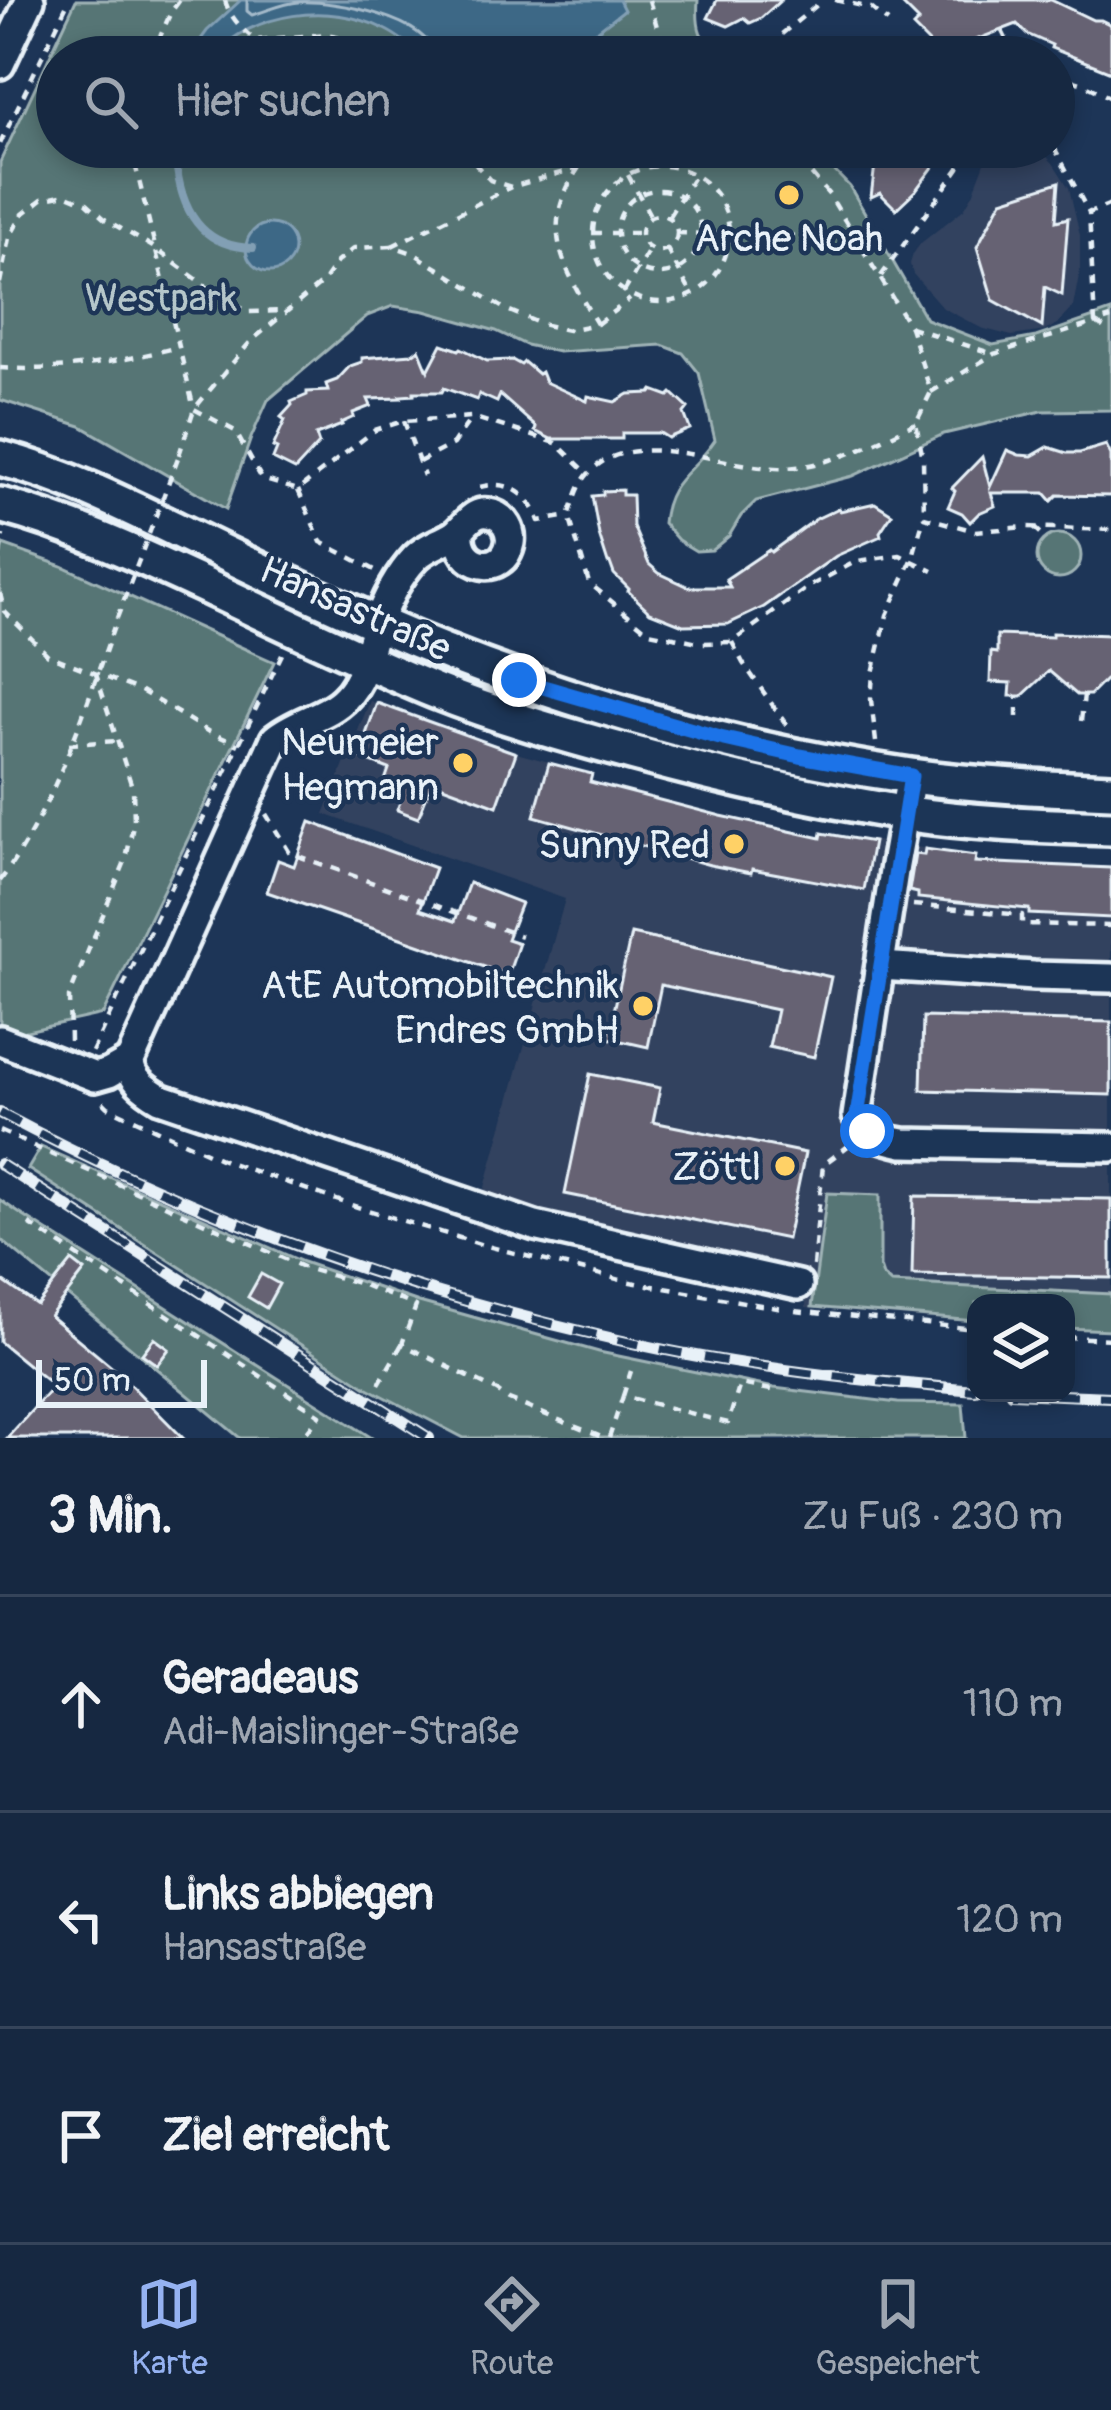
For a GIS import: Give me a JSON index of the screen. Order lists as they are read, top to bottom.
{
  "streets": {
    "main road": ["Hansastraße"]
  },
  "parks": ["Westpark"],
  "places": [
    "Arche Noah",
    "Neumeier Heg‍mann",
    "Sunny Red",
    "AtE Automobiltechnik Endres GmbH",
    "Zöttl"
  ],
  "scale_bar": "50 m",
  "page": {
    "search": "Hier suchen",
    "scale": "50 m",
    "heading": ["3 Min.", "Zu Fuß · 230 m"],
    "list": [
      ["Geradeaus", "Adi-Maislinger-Straße", "110 m"],
      ["Links abbiegen", "Hansastraße", "120 m"],
      "Ziel erreicht"
    ],
    "nav": ["Karte", "Route", "Gespeichert"]
  }
}
